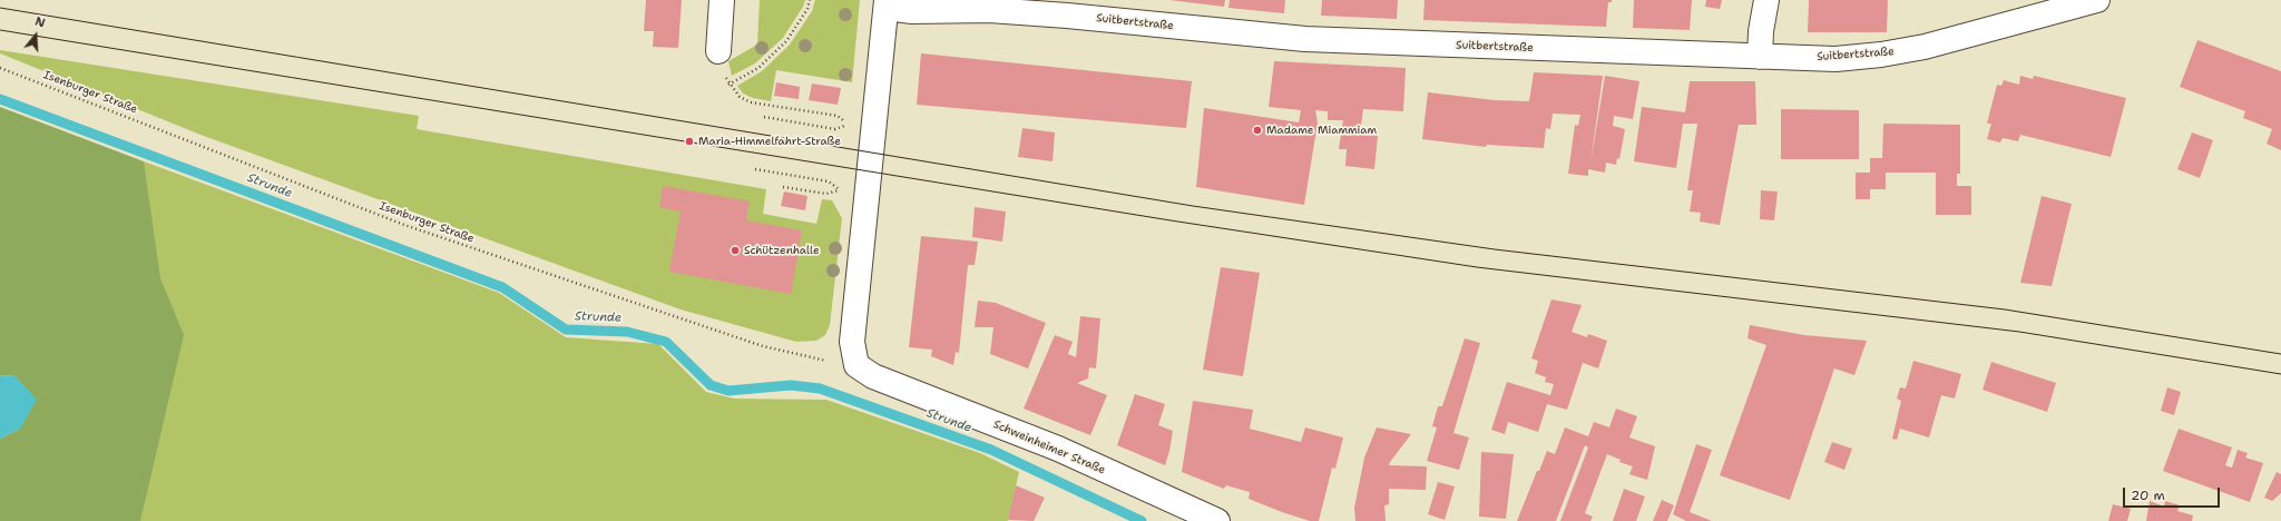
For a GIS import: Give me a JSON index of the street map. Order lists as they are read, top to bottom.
{
  "streets": {
    "street": ["Suitbertstraße", "Schweinheimer Straße"],
    "path": ["Isenburger Straße"]
  },
  "crossings": [
    ["Isenburger Straße", "Schweinheimer Straße"]
  ],
  "water": ["Strunde"],
  "places": ["Madame Miammiam", "Maria-Himmelfahrt-Straße", "Schützenhalle"],
  "scale_bar": "20 m",
  "north": "top"
}
